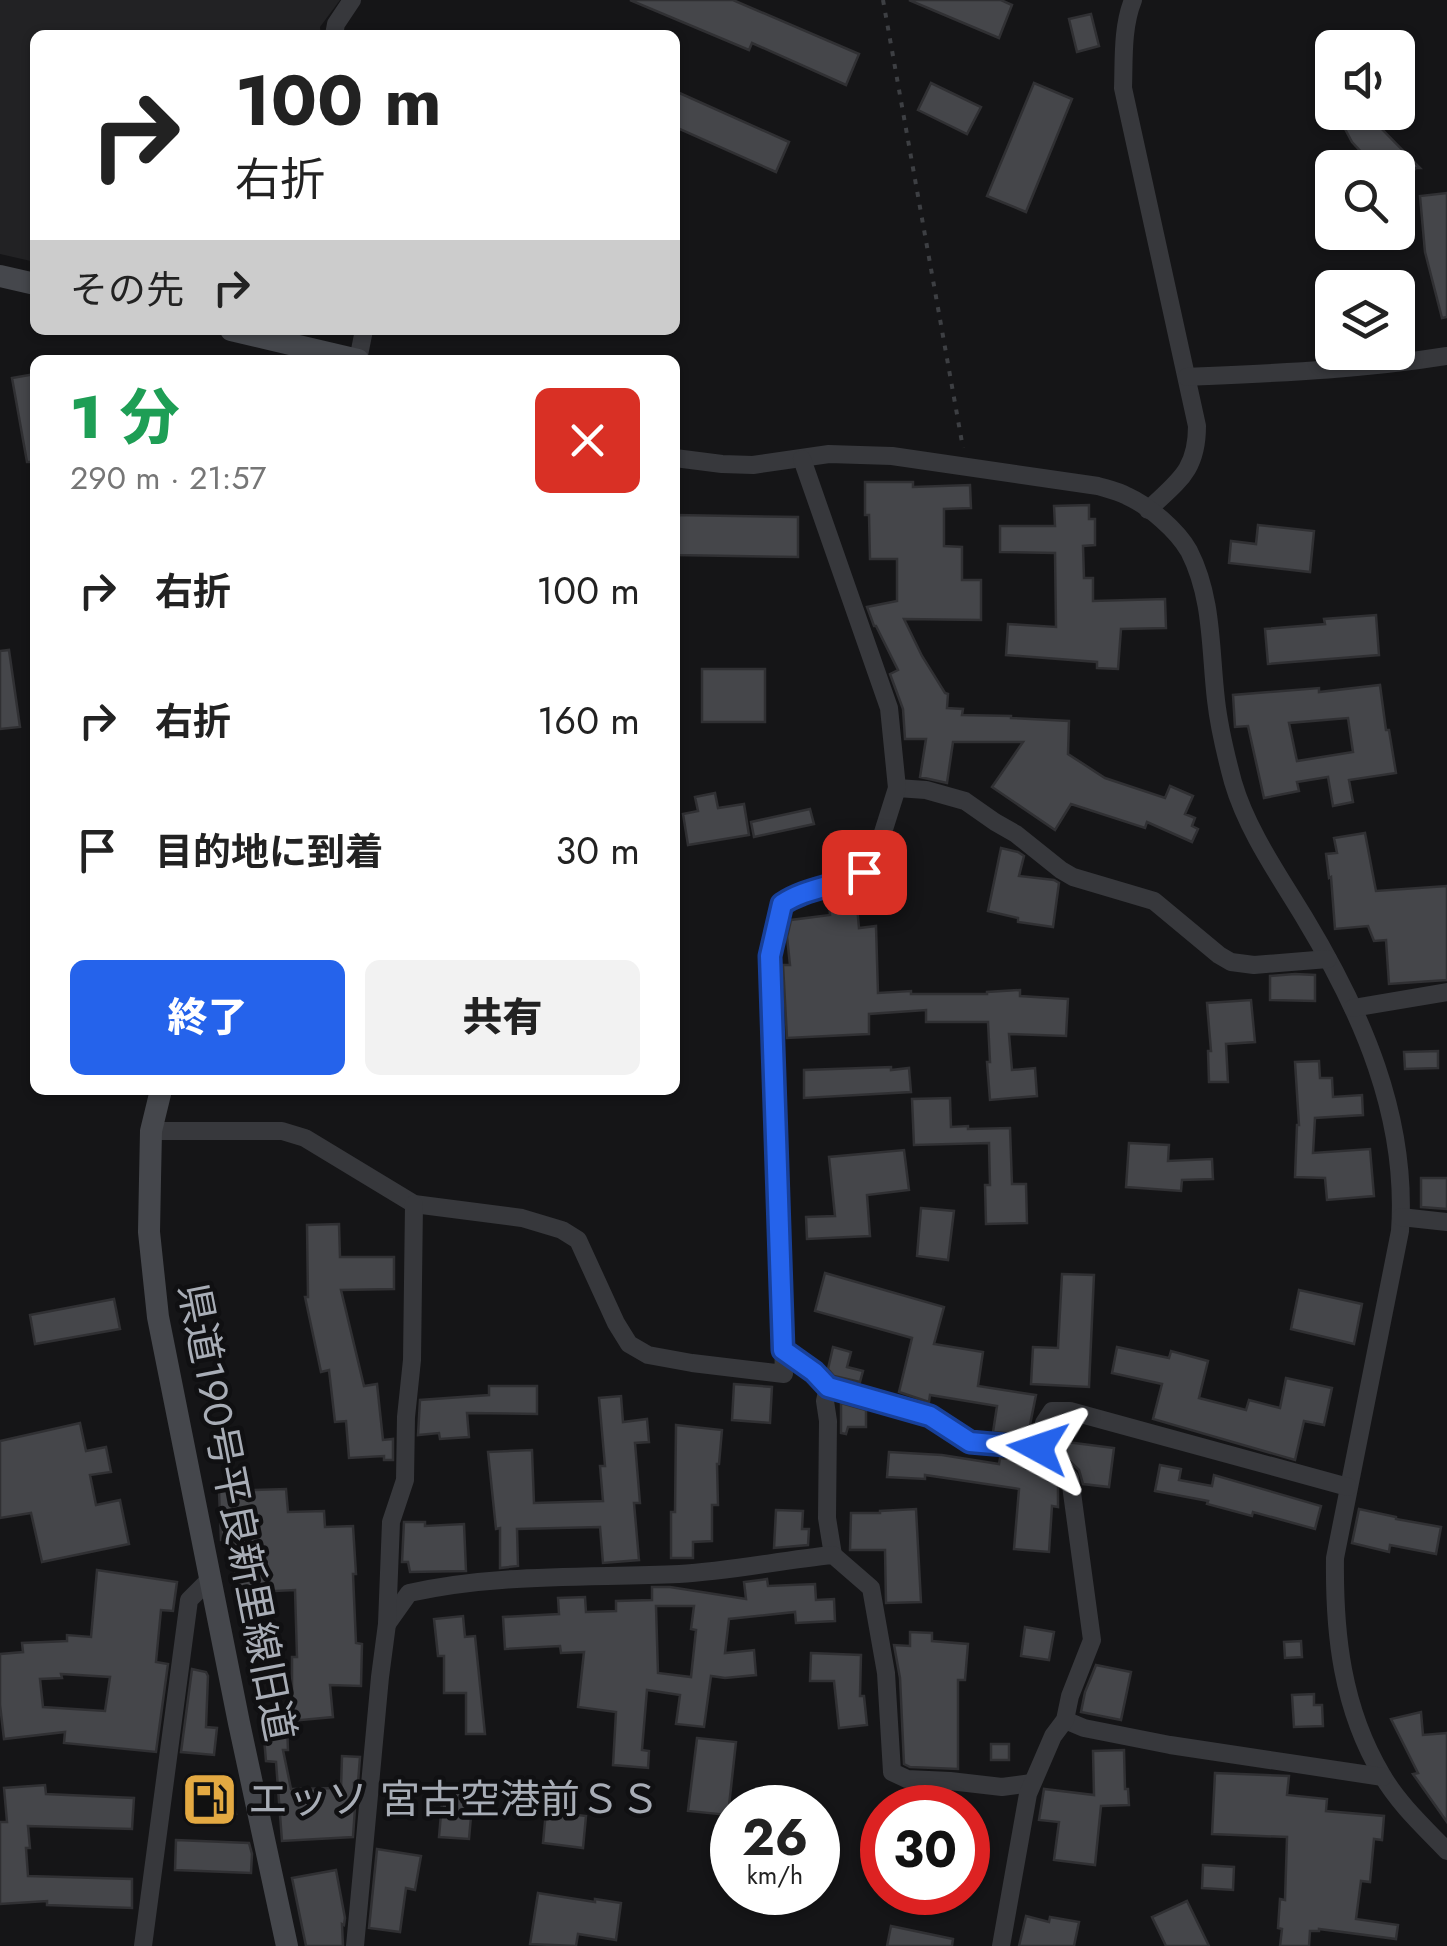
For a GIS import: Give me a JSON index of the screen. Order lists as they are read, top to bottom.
{
  "streets": {
    "street": ["県道190号平良新里線旧道"]
  },
  "places": {
    "fuel station": ["エッソ 宮古空港前ＳＳ"]
  },
  "page": {
    "turn": ["100 m", "右折"],
    "then": "その先",
    "heading": ["1 分", "290 m · 21:57"],
    "list": [
      {
        "name": "右折",
        "value": "100 m"
      },
      {
        "name": "右折",
        "value": "160 m"
      },
      {
        "name": "目的地に到着",
        "value": "30 m"
      }
    ],
    "buttons": ["終了", "共有"],
    "speed": "26 km/h",
    "limit": "30"
  }
}
